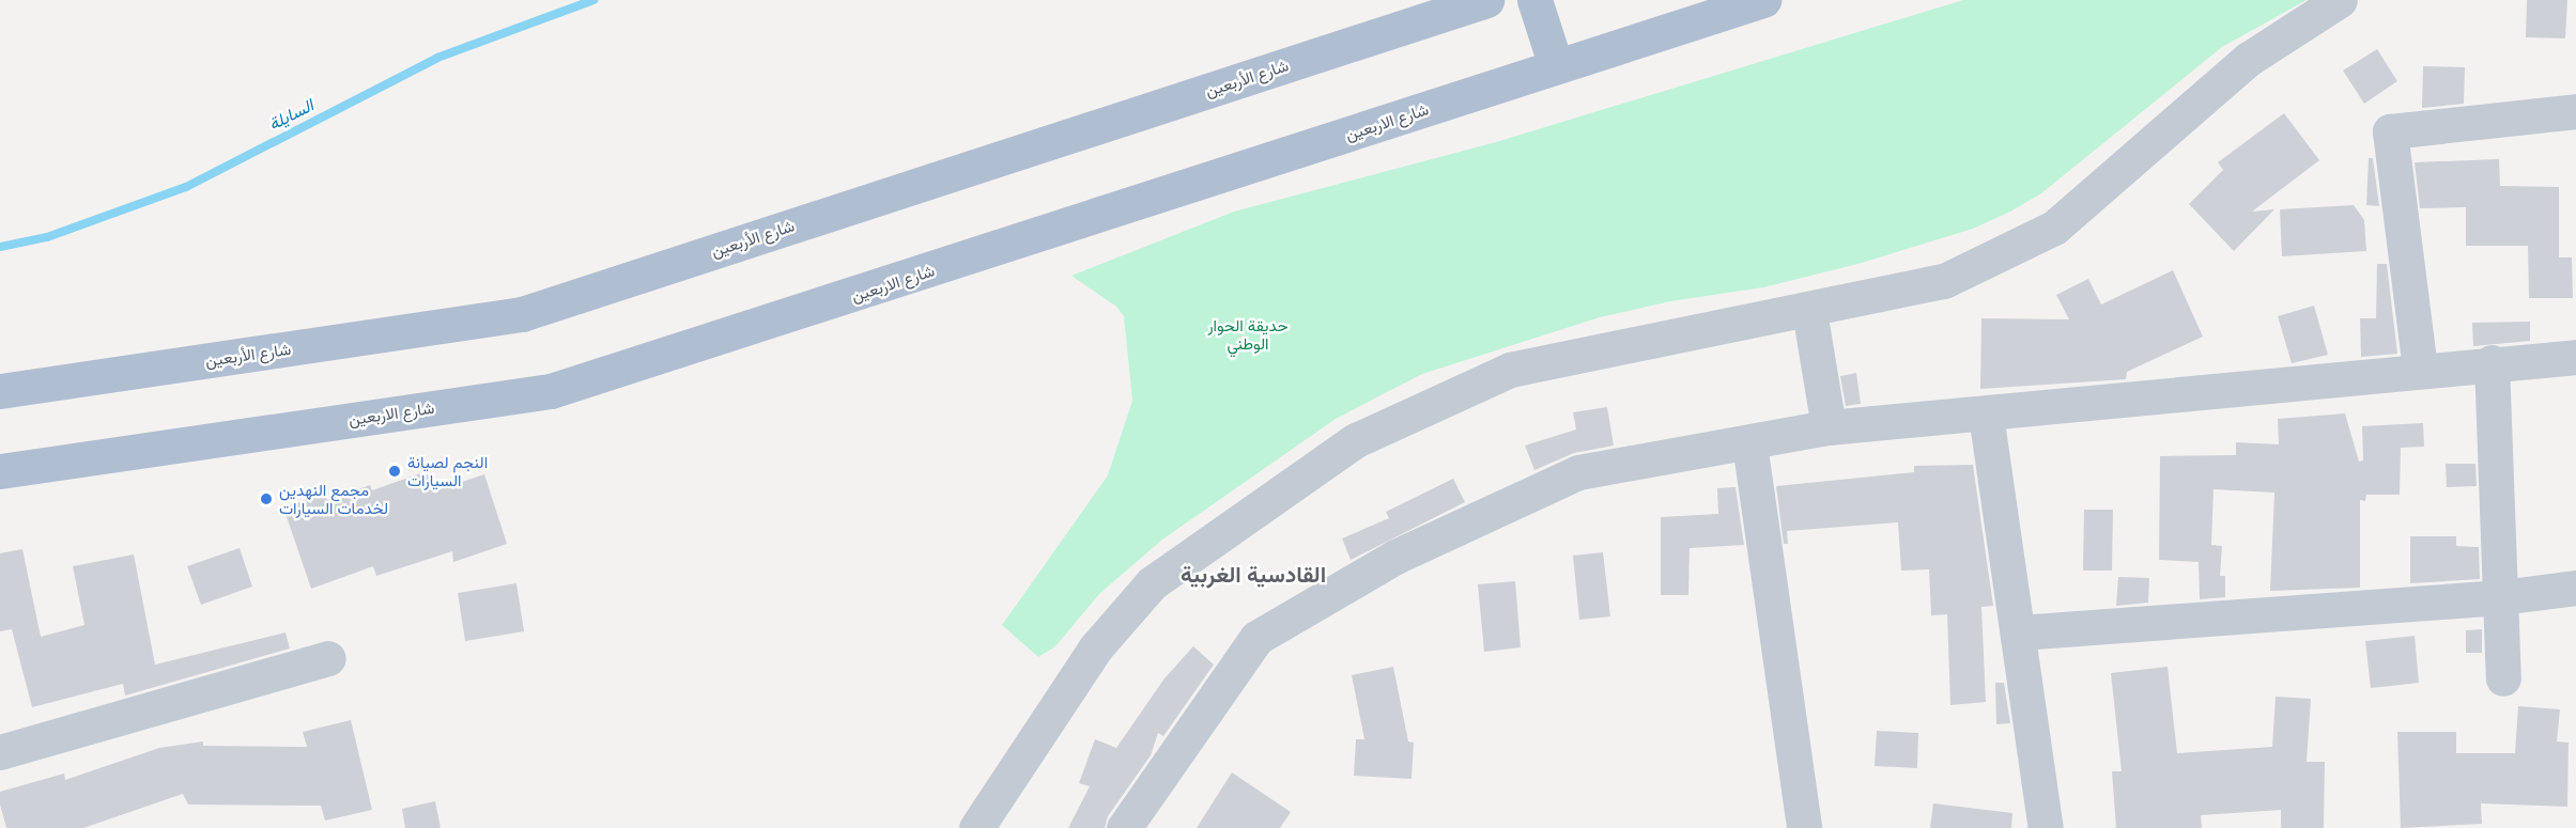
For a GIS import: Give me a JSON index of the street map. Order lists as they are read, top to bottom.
{
  "streets": {
    "main road": ["شارع الأربعين", "شارع الاربعين"]
  },
  "districts": ["القادسية الغربية"],
  "water": ["السايلة"],
  "parks": ["حديقة الحوار الوطني"],
  "places": ["النجم لصيانة السيارات", "مجمع النهدين لخدمات السيارات"]
}
